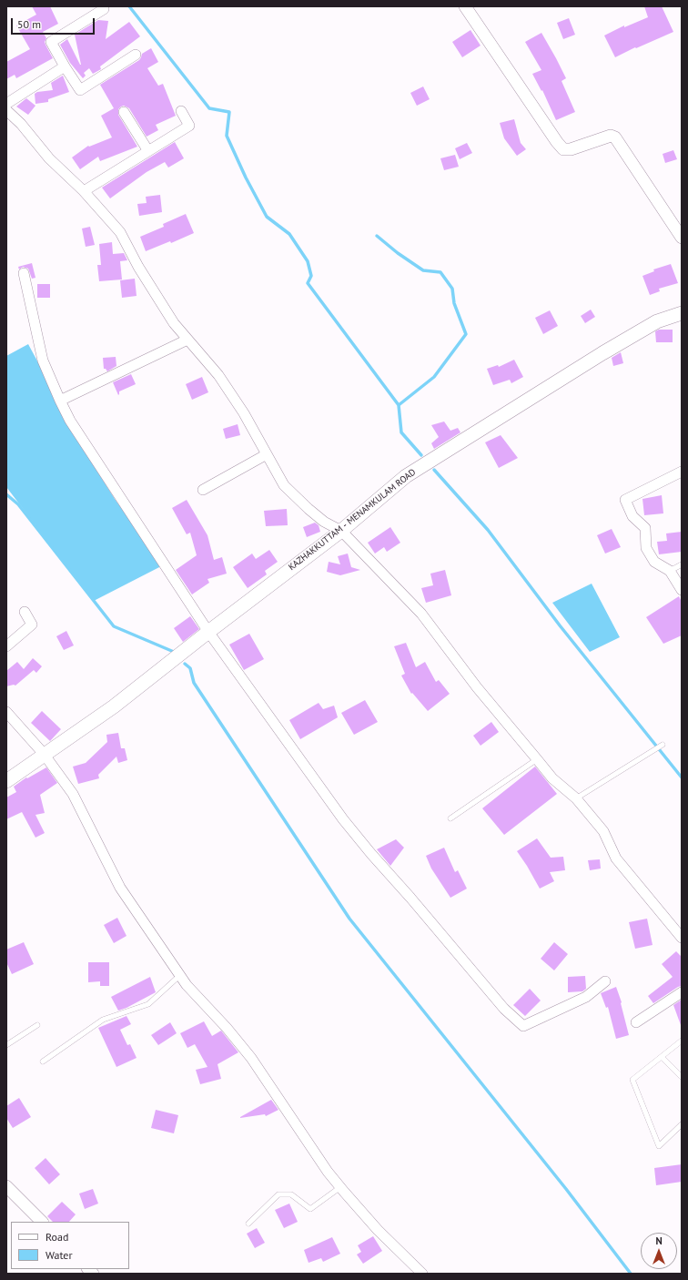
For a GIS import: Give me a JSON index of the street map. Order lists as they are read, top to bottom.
{
  "streets": {
    "main road": ["KAZHAKKUTTAM - MENAMKULAM ROAD"]
  },
  "legend": ["Road", "Water"],
  "scale_bar": "50 m",
  "north": "top"
}
